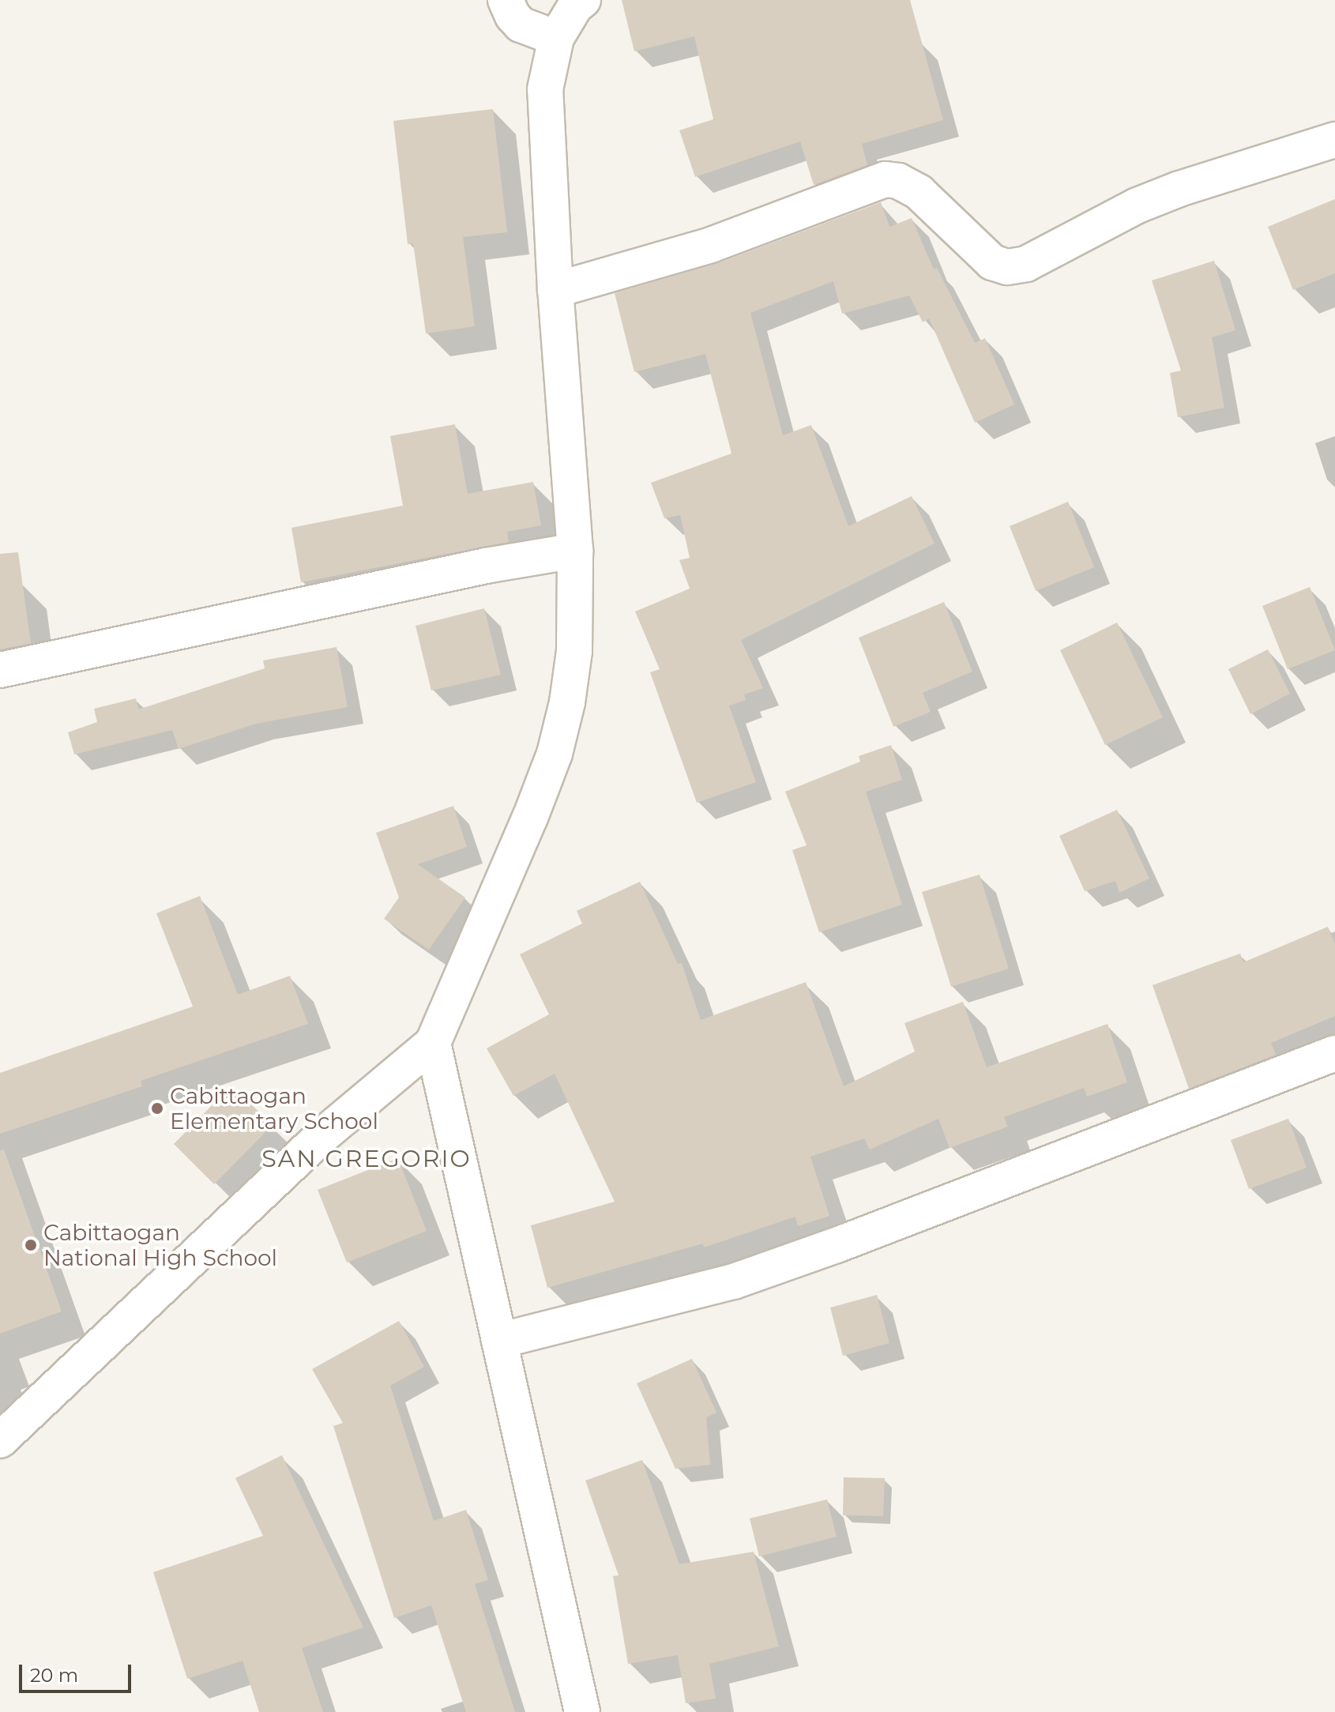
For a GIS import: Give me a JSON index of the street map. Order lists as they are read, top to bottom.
{
  "districts": ["SAN GREGORIO"],
  "places": ["Cabittaogan Elementary School", "Cabittaogan National High School"],
  "scale_bar": "20 m"
}
